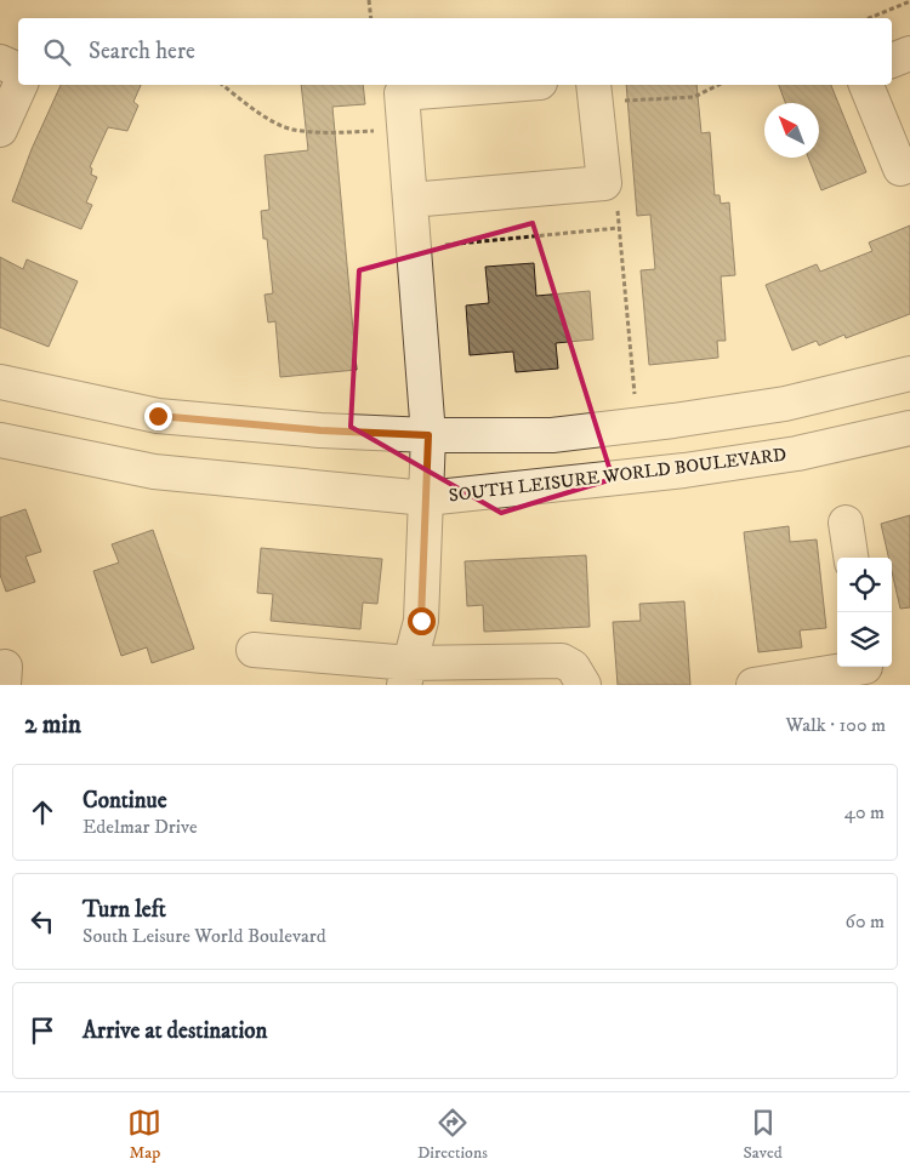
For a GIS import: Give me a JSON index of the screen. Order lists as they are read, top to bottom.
{
  "streets": {
    "street": ["SOUTH LEISURE WORLD BOULEVARD"]
  },
  "north": "top left",
  "page": {
    "search": "Search here",
    "heading": ["2 min", "Walk · 100 m"],
    "list": [
      ["Continue", "Edelmar Drive", "40 m"],
      ["Turn left", "South Leisure World Boulevard", "60 m"],
      "Arrive at destination"
    ],
    "nav": ["Map", "Directions", "Saved"]
  }
}
